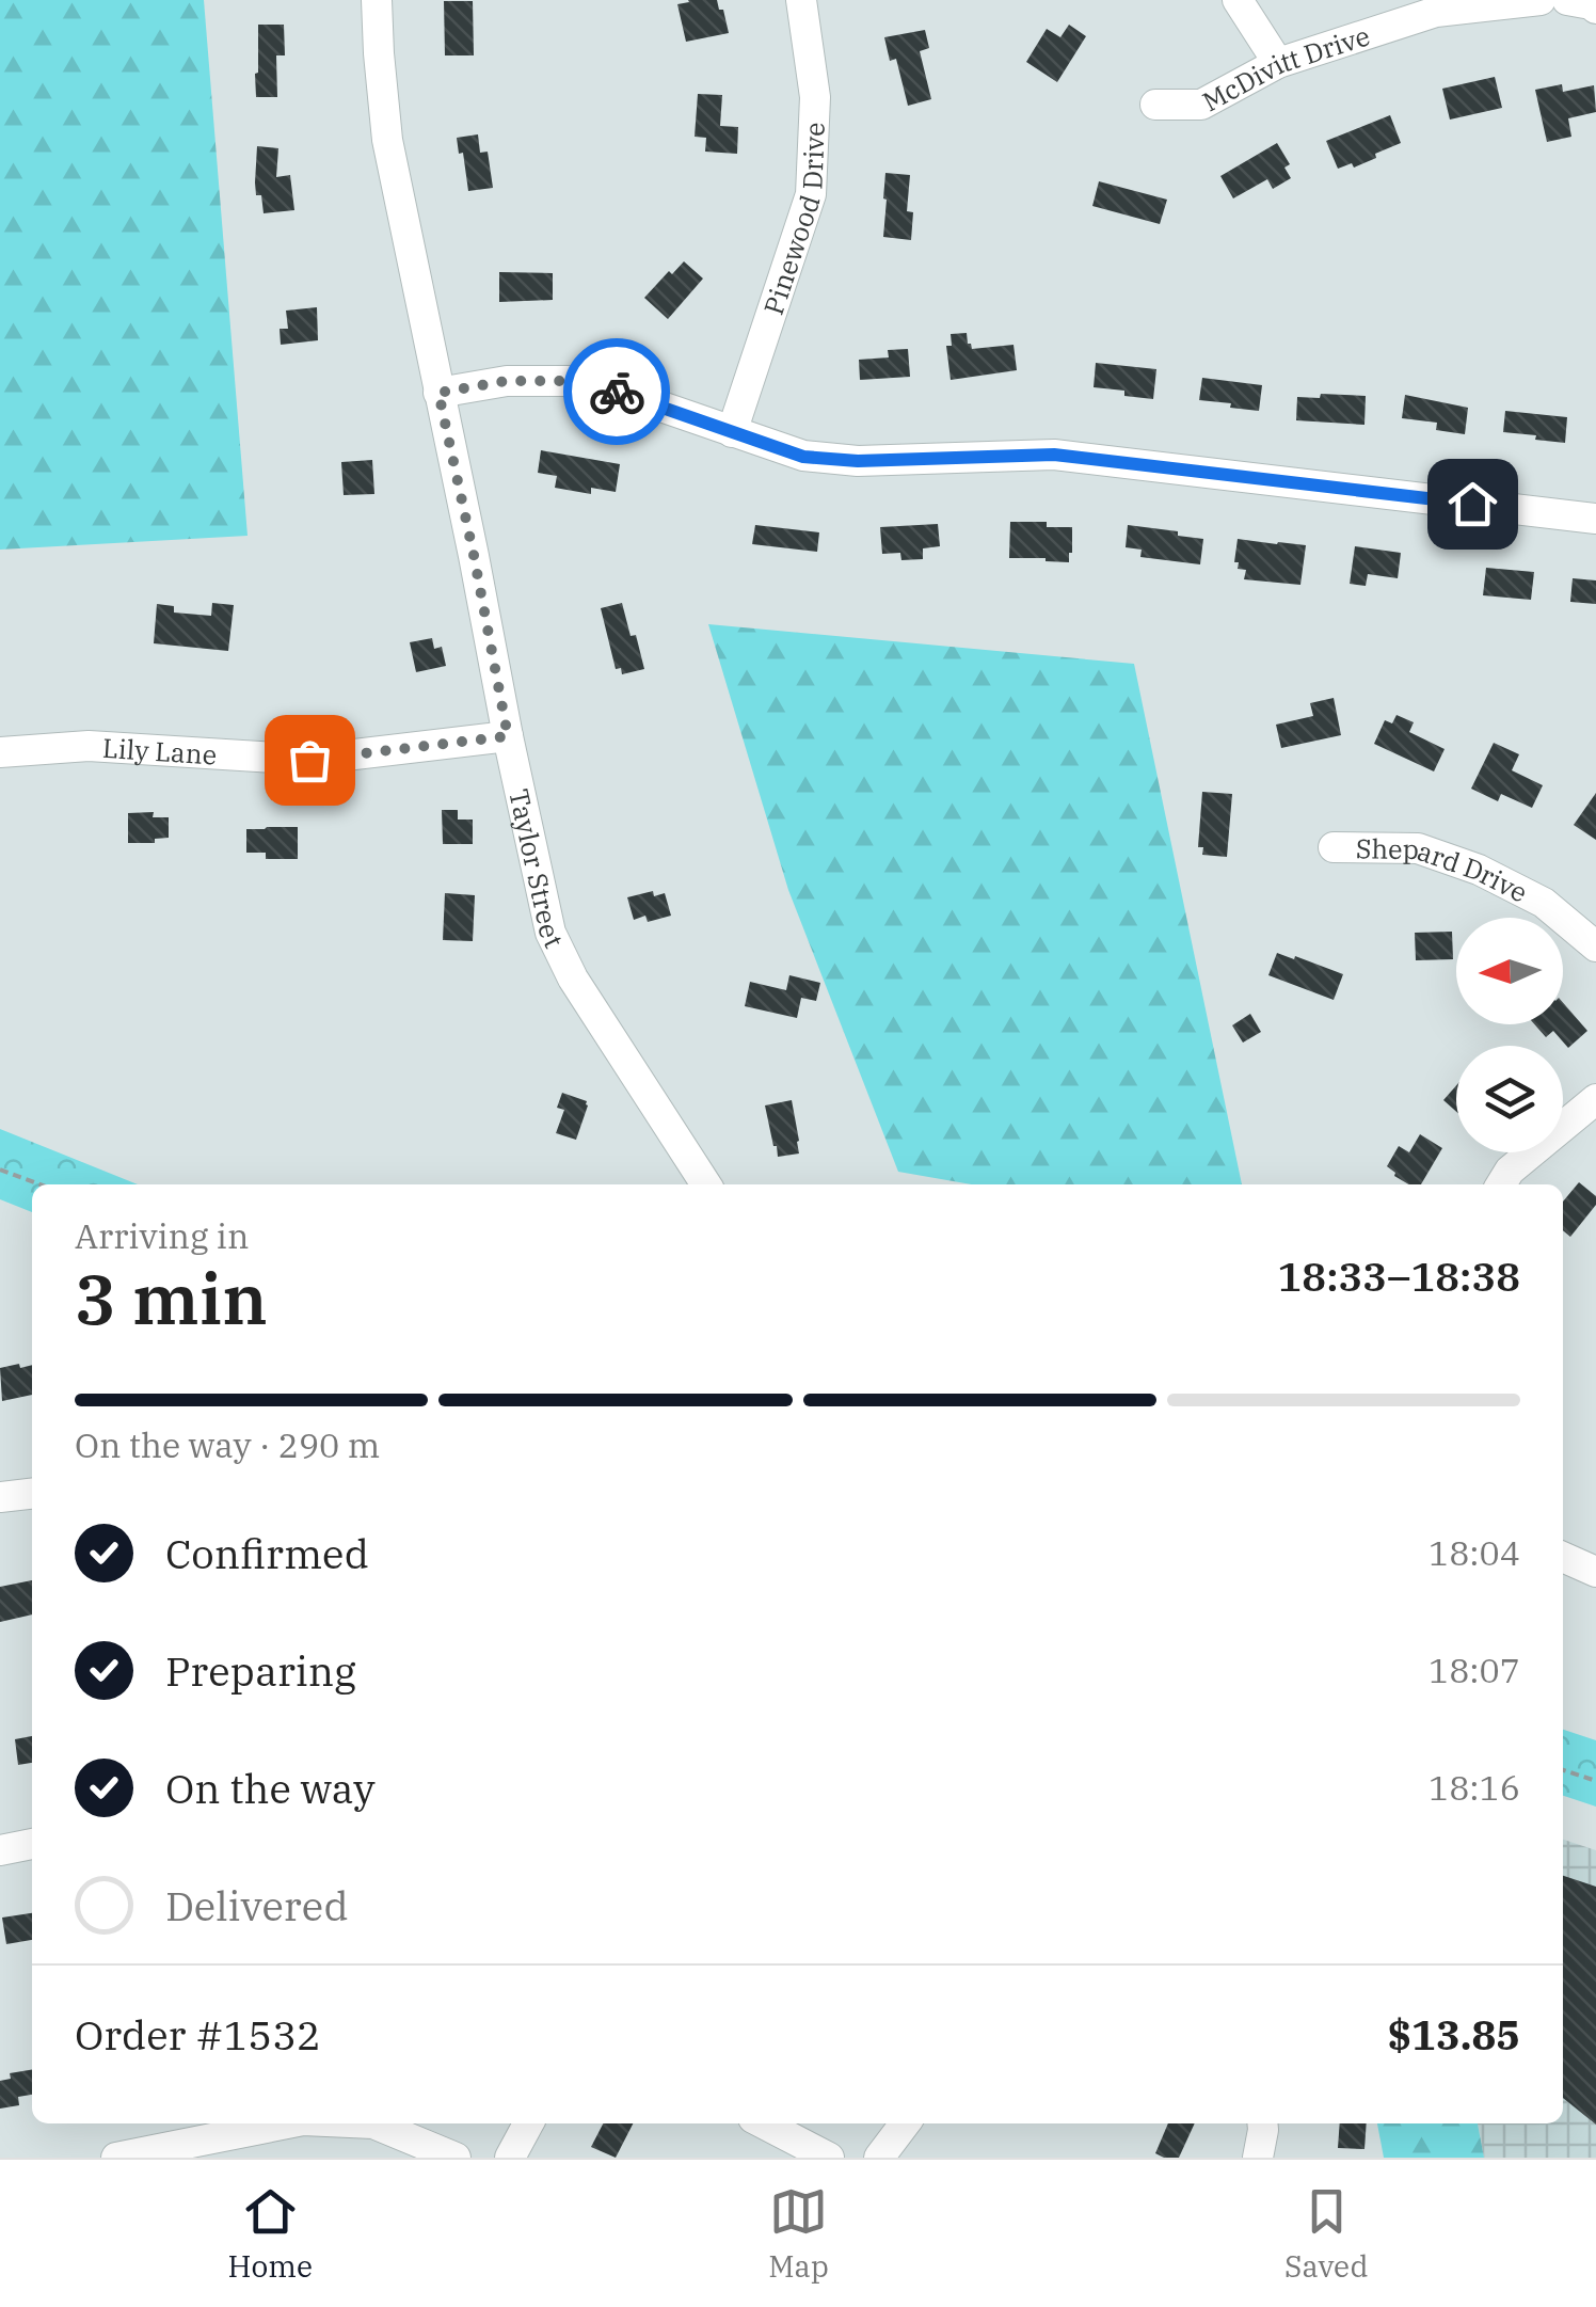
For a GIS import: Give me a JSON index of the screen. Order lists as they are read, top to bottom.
{
  "streets": {
    "street": [
      "McDivitt Drive",
      "Pinewood Drive",
      "Lily Lane",
      "Taylor Street",
      "Shepard Drive"
    ]
  },
  "crossings": [
    ["Lily Lane", "Taylor Street"]
  ],
  "north": "left",
  "page": {
    "heading": ["3 min", "Arriving in", "18:33–18:38"],
    "panel": ["Order #1532", "$13.85"],
    "bar": "On the way · 290 m",
    "list": [
      ["Confirmed", "18:04"],
      ["Preparing", "18:07"],
      ["On the way", "18:16"],
      "Delivered"
    ],
    "tabs": ["Home", "Map", "Saved"]
  }
}
